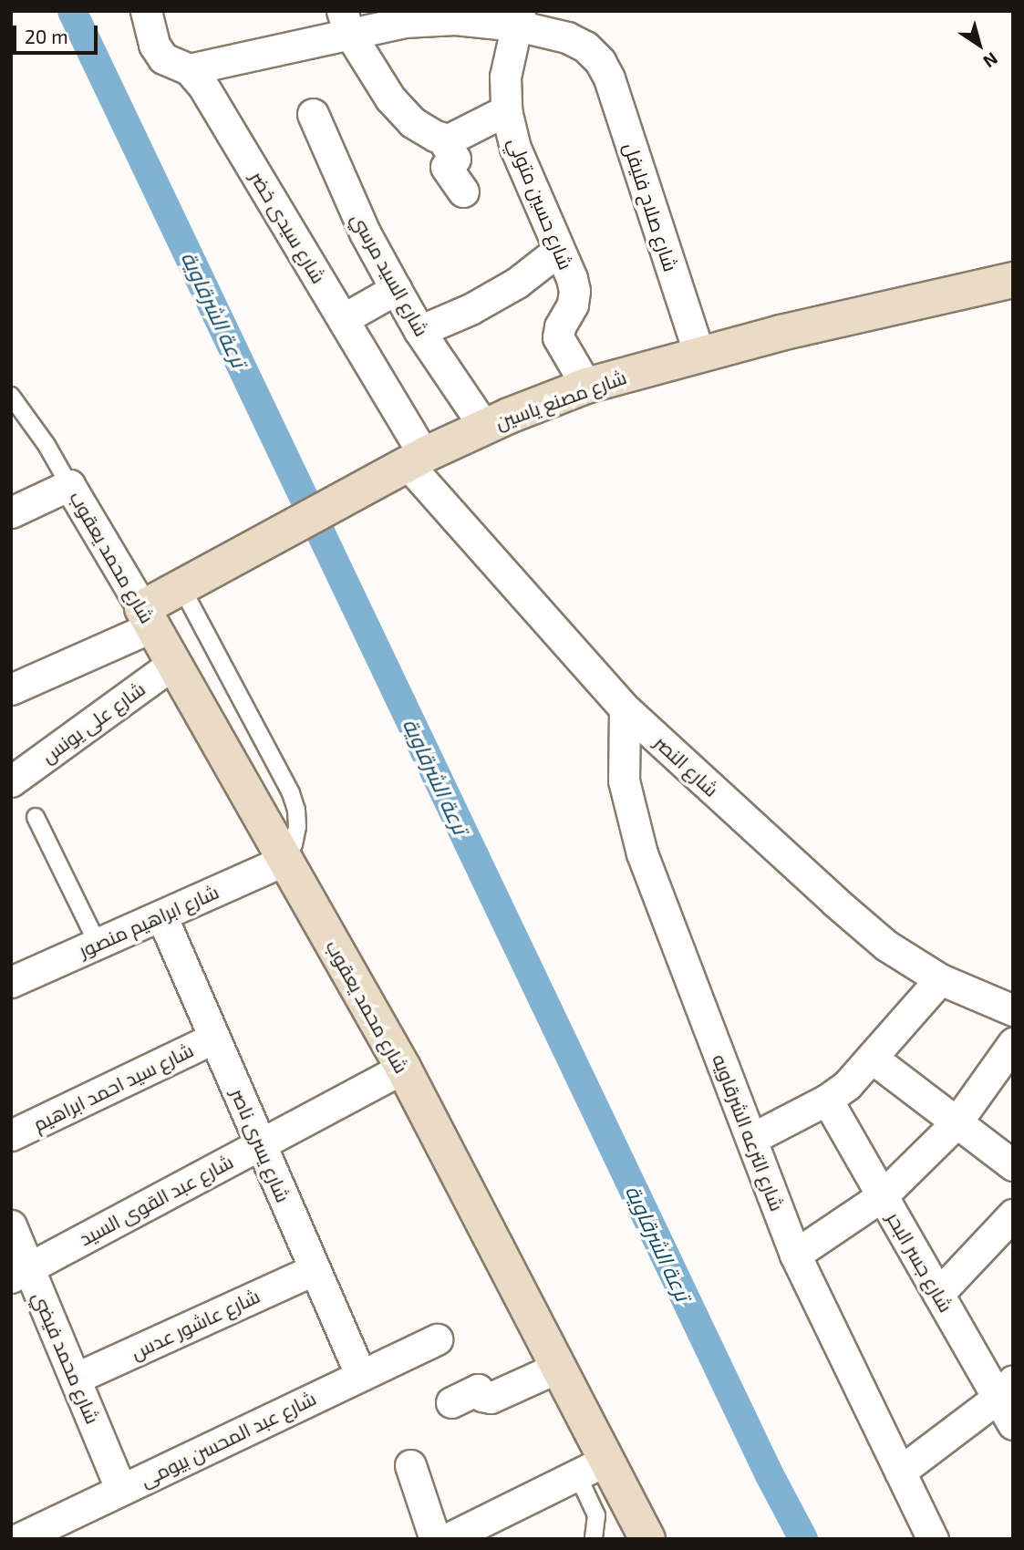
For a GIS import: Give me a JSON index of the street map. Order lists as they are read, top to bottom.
{
  "streets": {
    "main road": ["شارع مصنع ياسين", "شارع محمد يعقوب"],
    "street": [
      "شارع حسين متولي",
      "شارع صلاح فليفل",
      "شارع سيدى خضر",
      "شارع السيد مرسي",
      "شارع على يونس",
      "شارع النصر",
      "شارع ابراهيم منصور",
      "شارع سيد احمد ابراهيم",
      "شارع الترعه الشرقاويه",
      "شارع يسرى ناصر",
      "شارع عبد القوى السيد",
      "شارع جسر البحر",
      "شارع عاشور عدس",
      "شارع محمد فيضي",
      "شارع عبد المحسن بيومى"
    ]
  },
  "crossings": [
    ["شارع حسين متولي", "شارع صلاح فليفل"],
    ["شارع حسين متولي", "شارع مصنع ياسين"],
    ["شارع صلاح فليفل", "شارع مصنع ياسين"],
    ["شارع سيدى خضر", "شارع مصنع ياسين"],
    ["شارع سيدى خضر", "شارع النصر"],
    ["شارع السيد مرسي", "شارع مصنع ياسين"],
    ["شارع مصنع ياسين", "شارع محمد يعقوب"],
    ["شارع مصنع ياسين", "شارع النصر"],
    ["شارع محمد يعقوب", "شارع على يونس"],
    ["شارع محمد يعقوب", "شارع ابراهيم منصور"],
    ["شارع محمد يعقوب", "شارع عبد القوى السيد"],
    ["شارع النصر", "شارع الترعه الشرقاويه"],
    ["شارع ابراهيم منصور", "شارع يسرى ناصر"],
    ["شارع سيد احمد ابراهيم", "شارع يسرى ناصر"],
    ["شارع يسرى ناصر", "شارع عبد القوى السيد"],
    ["شارع يسرى ناصر", "شارع عاشور عدس"],
    ["شارع يسرى ناصر", "شارع عبد المحسن بيومى"],
    ["شارع عبد القوى السيد", "شارع محمد فيضي"],
    ["شارع عاشور عدس", "شارع محمد فيضي"],
    ["شارع محمد فيضي", "شارع عبد المحسن بيومى"]
  ],
  "water": ["ترعة الشرقاوية"],
  "scale_bar": "20 m",
  "north": "bottom right"
}
